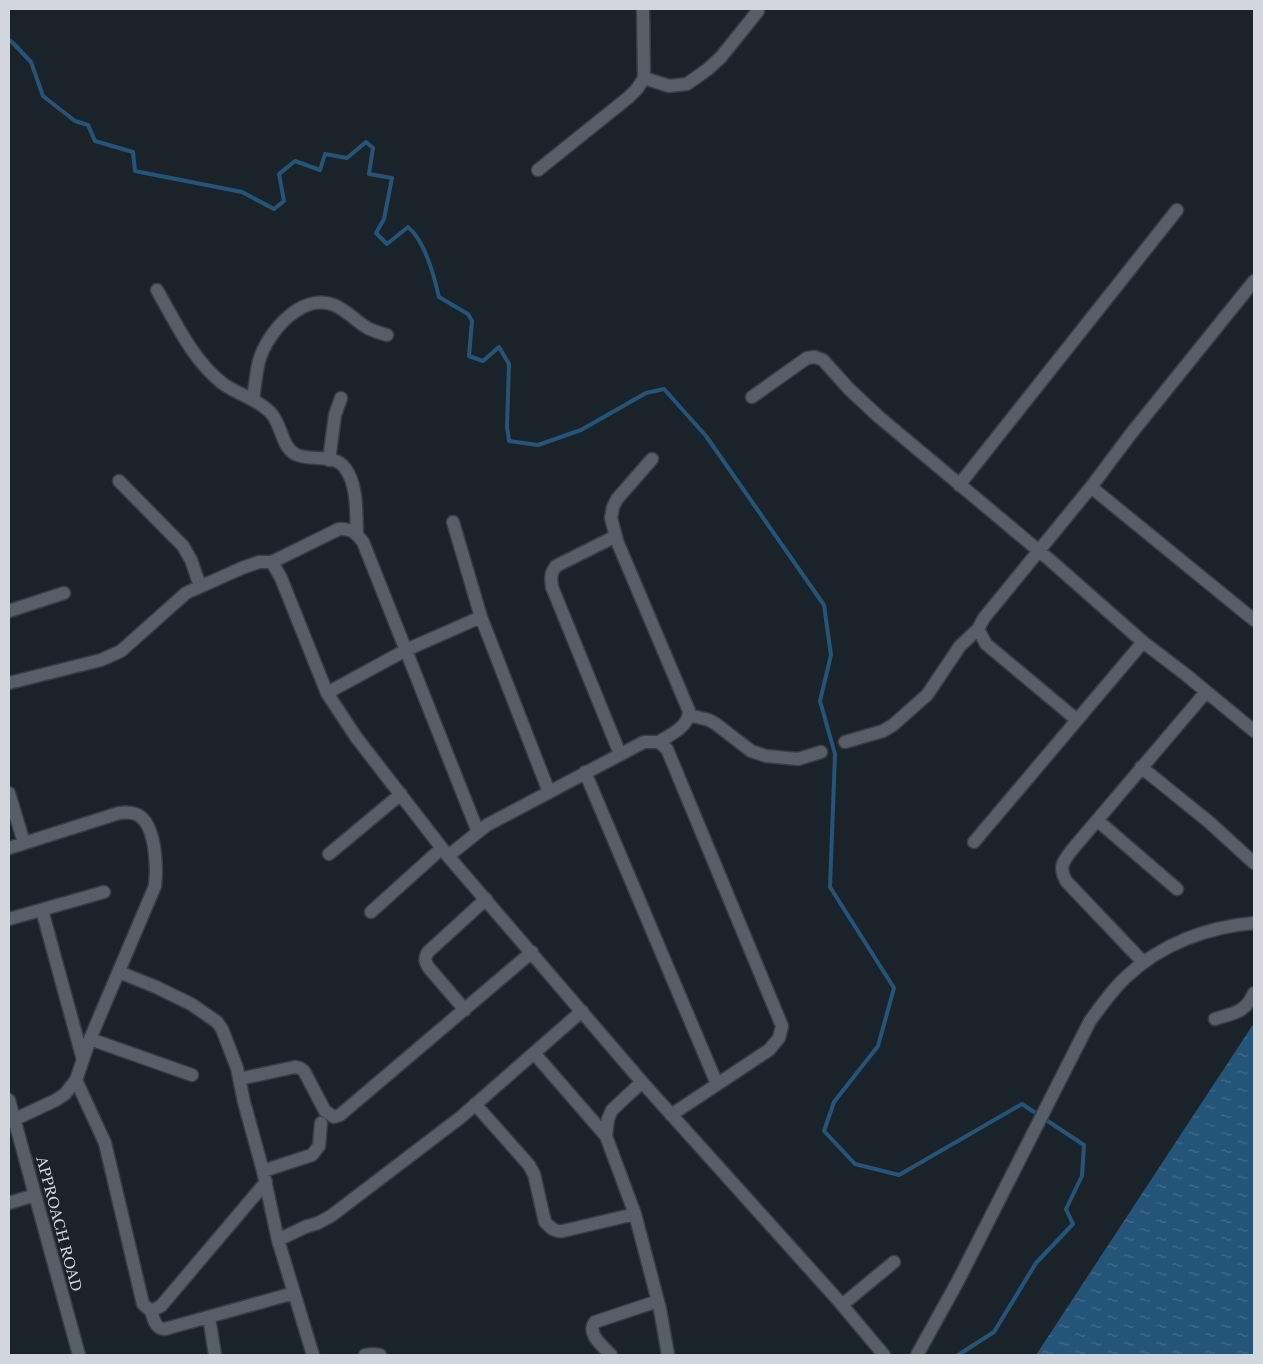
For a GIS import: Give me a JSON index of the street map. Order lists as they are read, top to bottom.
{
  "streets": {
    "street": ["APPROACH ROAD"]
  }
}
